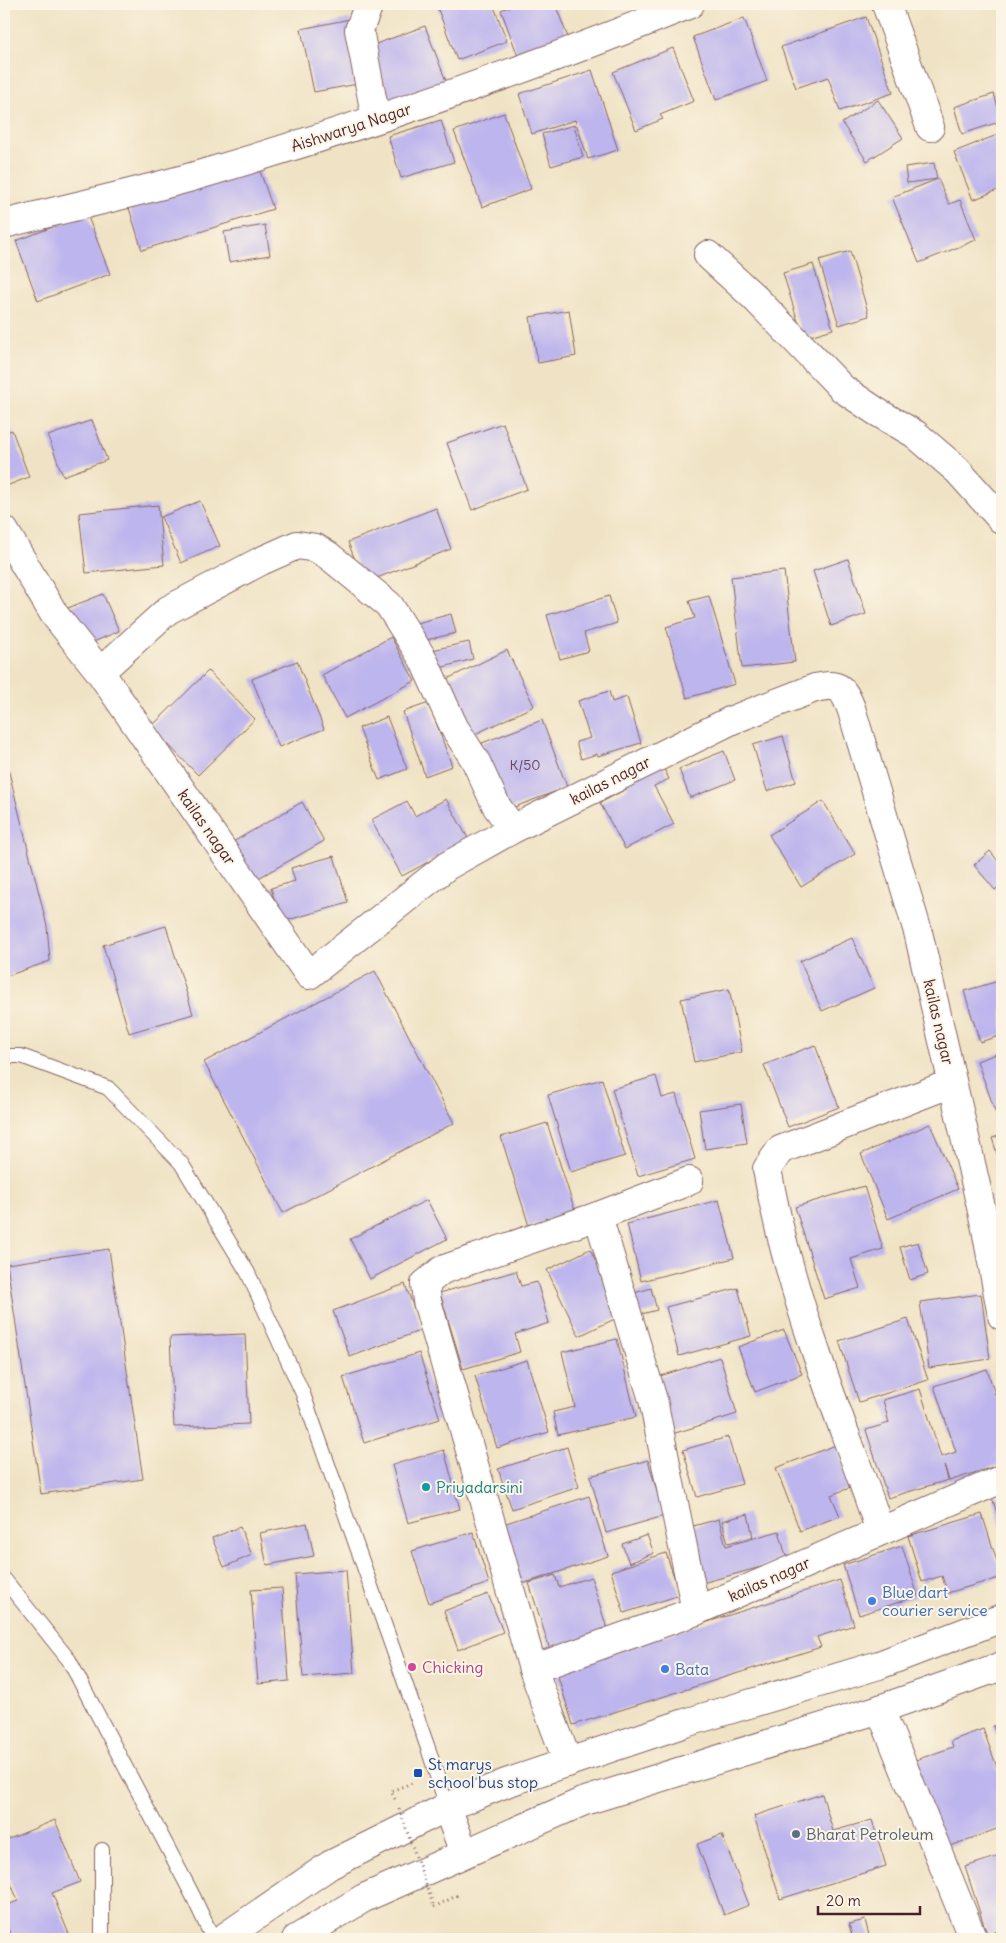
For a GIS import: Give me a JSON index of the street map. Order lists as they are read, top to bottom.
{
  "streets": {
    "street": ["Aishwarya Nagar", "kailas nagar"]
  },
  "places": {
    "other": [
      "Priyadarsini",
      "Blue dart courier service",
      "Chicking",
      "Bata",
      "Bharat Petroleum"
    ],
    "transit": ["St marys school bus stop"]
  },
  "house_numbers": ["K/50"],
  "scale_bar": "20 m"
}
